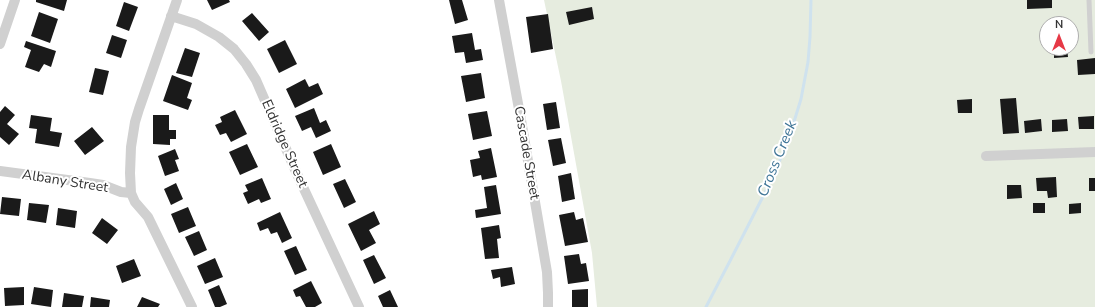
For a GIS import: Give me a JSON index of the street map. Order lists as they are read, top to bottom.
{
  "streets": {
    "street": ["Eldridge Street", "Cascade Street", "Albany Street"]
  },
  "water": ["Cross Creek"],
  "north": "top"
}
